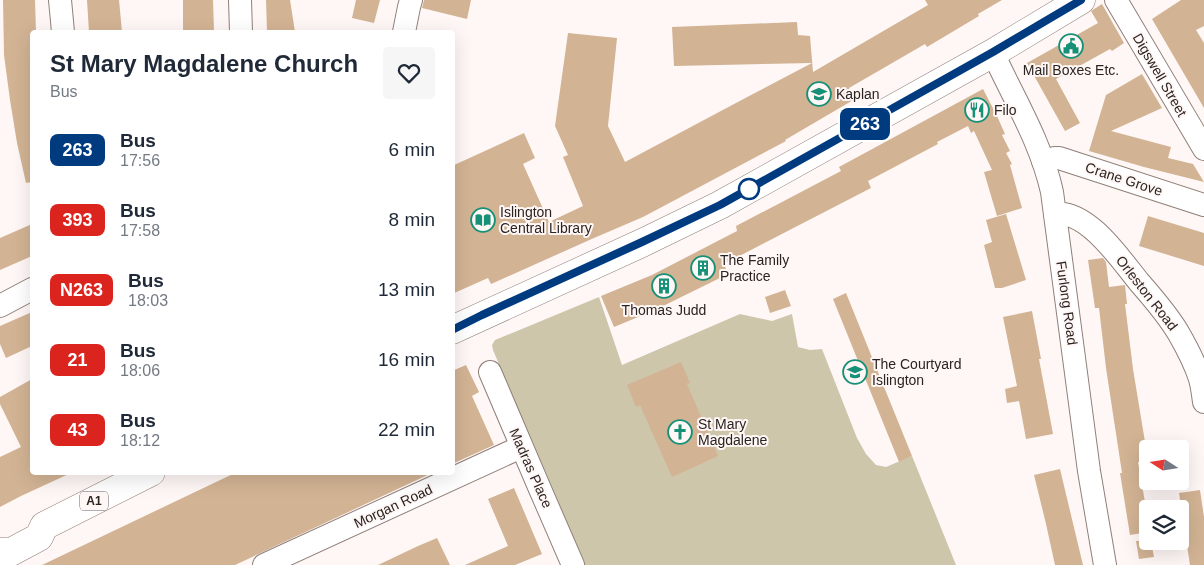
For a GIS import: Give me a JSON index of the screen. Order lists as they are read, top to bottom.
{
  "streets": {
    "highway": ["A1"],
    "street": [
      "Digswell Street",
      "Crane Grove",
      "Orleston Road",
      "Furlong Road",
      "Madras Place",
      "Morgan Road"
    ]
  },
  "crossings": [
    ["Crane Grove", "Furlong Road"],
    ["Orleston Road", "Furlong Road"],
    ["Madras Place", "Morgan Road"]
  ],
  "places": {
    "public building": ["Mail Boxes Etc."],
    "school or university": ["Kaplan", "The Courtyard Islington"],
    "restaurant": ["Filo"],
    "library": ["Islington Central Library"],
    "building": ["The Family Practice", "Thomas Judd"],
    "church": ["St Mary Magdalene"]
  },
  "lines": ["bus line 263"],
  "north": "left",
  "page": {
    "on_map": "263",
    "heading": ["St Mary Magdalene Church", "Bus"],
    "list": [
      {
        "mark": "263",
        "name": "Bus",
        "note": "17:56",
        "value": "6 min"
      },
      {
        "mark": "393",
        "name": "Bus",
        "note": "17:58",
        "value": "8 min"
      },
      {
        "mark": "N263",
        "name": "Bus",
        "note": "18:03",
        "value": "13 min"
      },
      {
        "mark": "21",
        "name": "Bus",
        "note": "18:06",
        "value": "16 min"
      },
      {
        "mark": "43",
        "name": "Bus",
        "note": "18:12",
        "value": "22 min"
      }
    ]
  }
}
